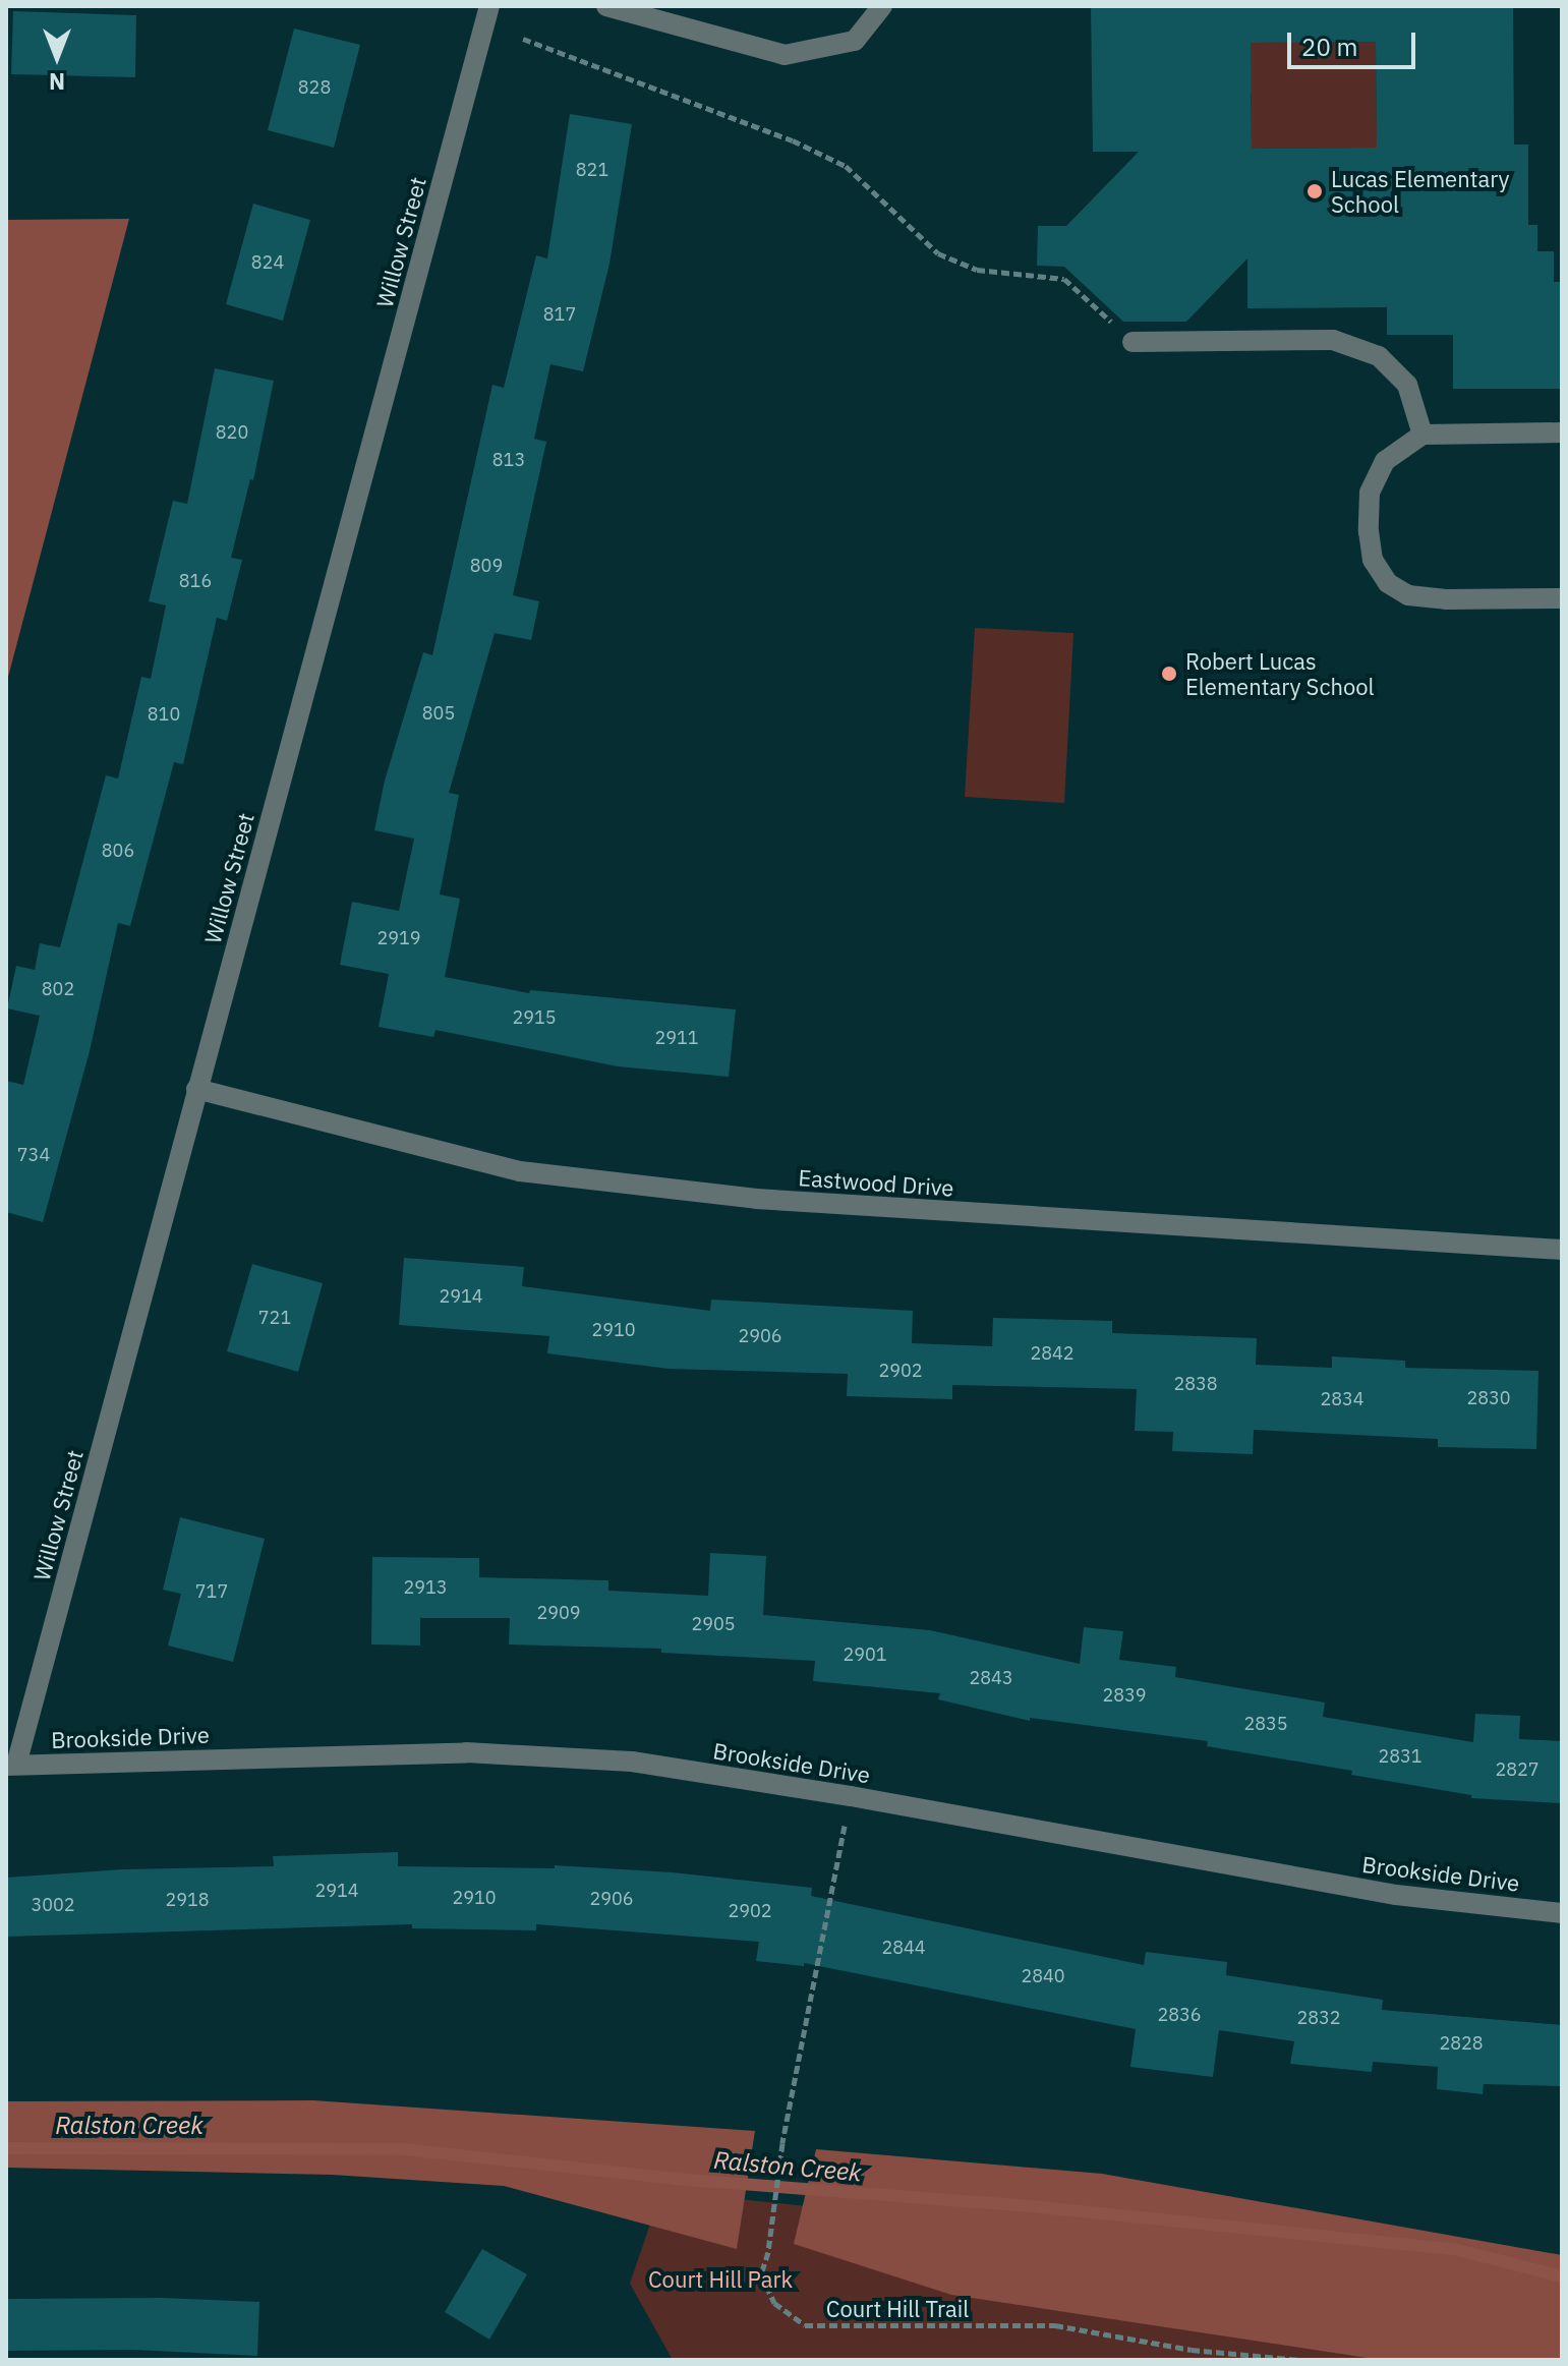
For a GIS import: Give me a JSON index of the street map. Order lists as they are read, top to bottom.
{
  "streets": {
    "street": ["Willow Street", "Eastwood Drive", "Brookside Drive"],
    "path": ["Court Hill Trail"]
  },
  "crossings": [
    ["Willow Street", "Eastwood Drive"],
    ["Willow Street", "Brookside Drive"],
    ["Brookside Drive", "Court Hill Trail"]
  ],
  "water": ["Ralston Creek"],
  "parks": ["Court Hill Park"],
  "places": ["Lucas Elementary School", "Robert Lucas Elementary School"],
  "house_numbers": [
    "828",
    "821",
    "824",
    "817",
    "820",
    "813",
    "809",
    "816",
    "805",
    "810",
    "806",
    "2919",
    "802",
    "2915",
    "2911",
    "734",
    "2914",
    "721",
    "2910",
    "2906",
    "2842",
    "2902",
    "2838",
    "2830",
    "2834",
    "2913",
    "717",
    "2909",
    "2905",
    "2901",
    "2843",
    "2839",
    "2835",
    "2831",
    "2827",
    "2914",
    "2910",
    "2906",
    "2918",
    "3002",
    "2902",
    "2844",
    "2840",
    "2836",
    "2832",
    "2828"
  ],
  "scale_bar": "20 m",
  "north": "bottom"
}
